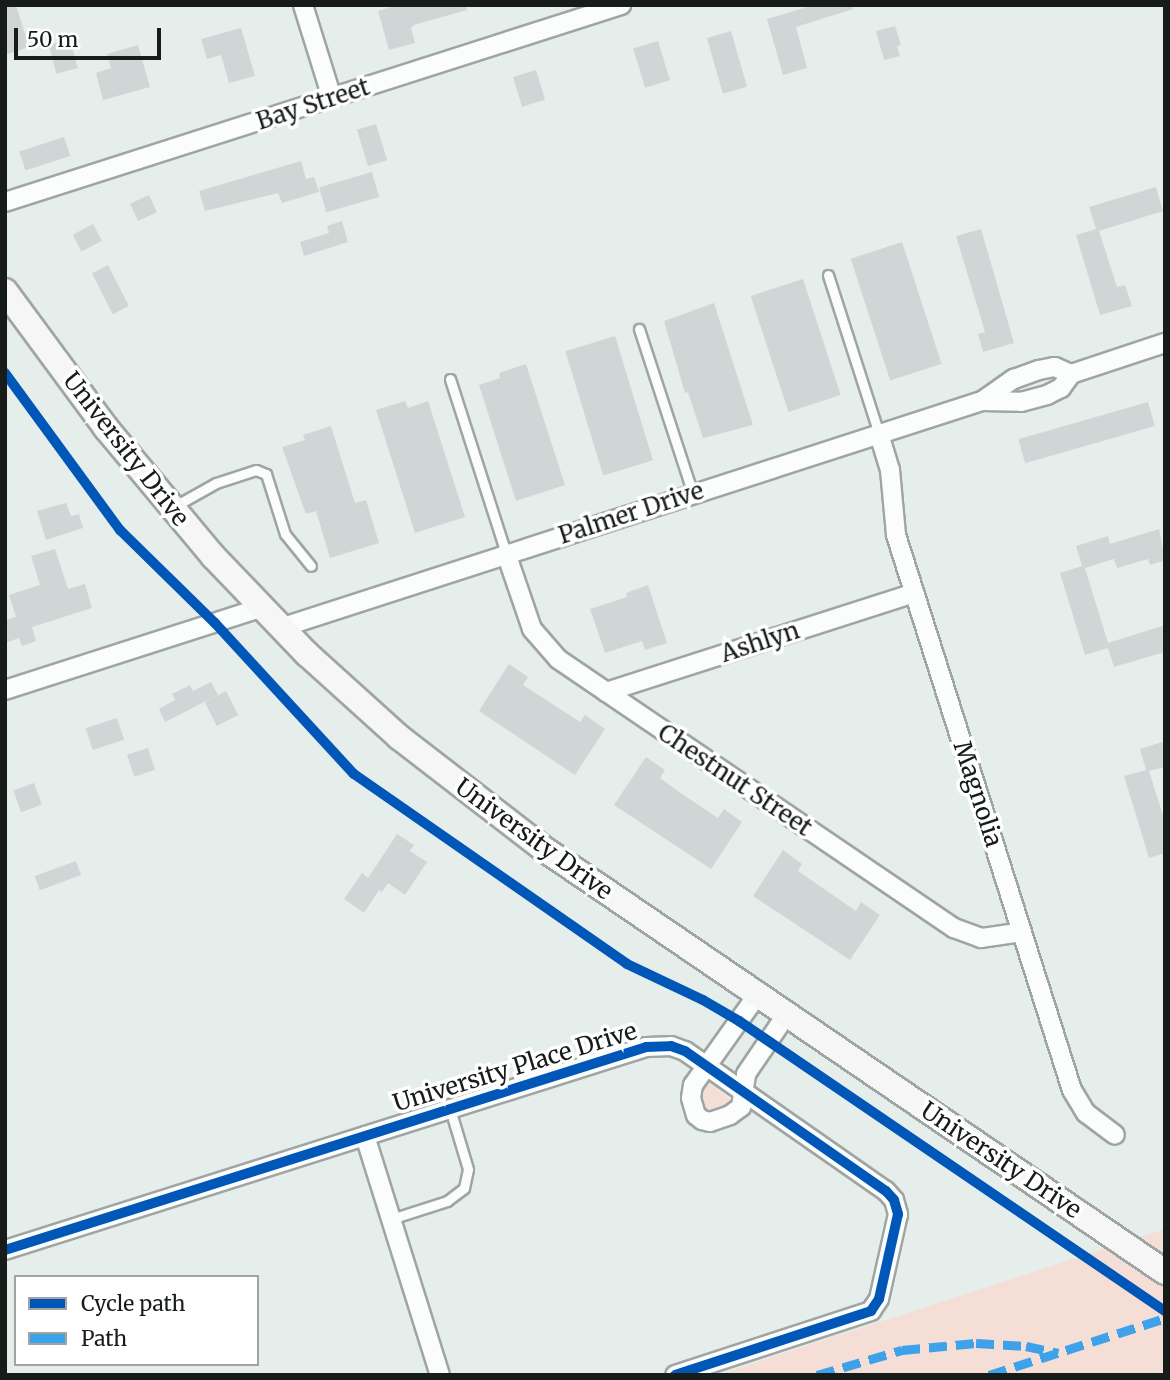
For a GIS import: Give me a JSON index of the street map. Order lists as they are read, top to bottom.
{
  "streets": {
    "main road": ["University Drive"],
    "street": [
      "Bay Street",
      "Palmer Drive",
      "Ashlyn",
      "Chestnut Street",
      "Magnolia",
      "University Place Drive"
    ]
  },
  "crossings": [
    ["University Drive", "Palmer Drive"],
    ["Palmer Drive", "Chestnut Street"],
    ["Palmer Drive", "Magnolia"],
    ["Ashlyn", "Chestnut Street"],
    ["Ashlyn", "Magnolia"],
    ["Chestnut Street", "Magnolia"]
  ],
  "legend": ["Cycle path", "Path"],
  "scale_bar": "50 m"
}
